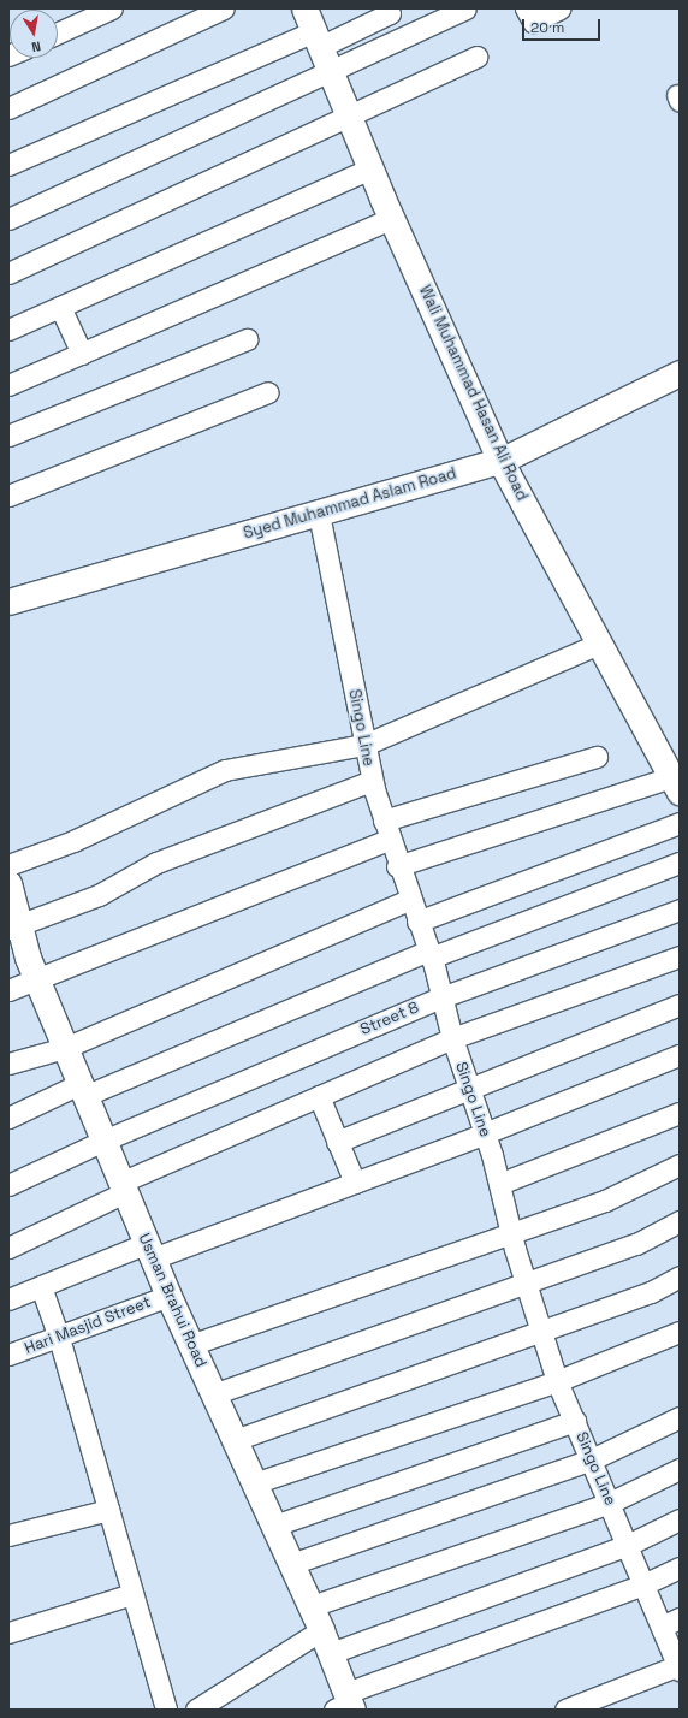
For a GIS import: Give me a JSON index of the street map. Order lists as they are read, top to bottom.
{
  "streets": {
    "street": [
      "Wali Muhammad Hasan Ali Road",
      "Syed Muhammad Aslam Road",
      "Singo Line",
      "Street 8",
      "Usman Brahui Road",
      "Hari Masjid Street"
    ]
  },
  "crossings": [
    ["Wali Muhammad Hasan Ali Road", "Syed Muhammad Aslam Road"],
    ["Syed Muhammad Aslam Road", "Singo Line"],
    ["Singo Line", "Street 8"],
    ["Street 8", "Usman Brahui Road"],
    ["Usman Brahui Road", "Hari Masjid Street"]
  ],
  "scale_bar": "20 m",
  "north": "bottom"
}
